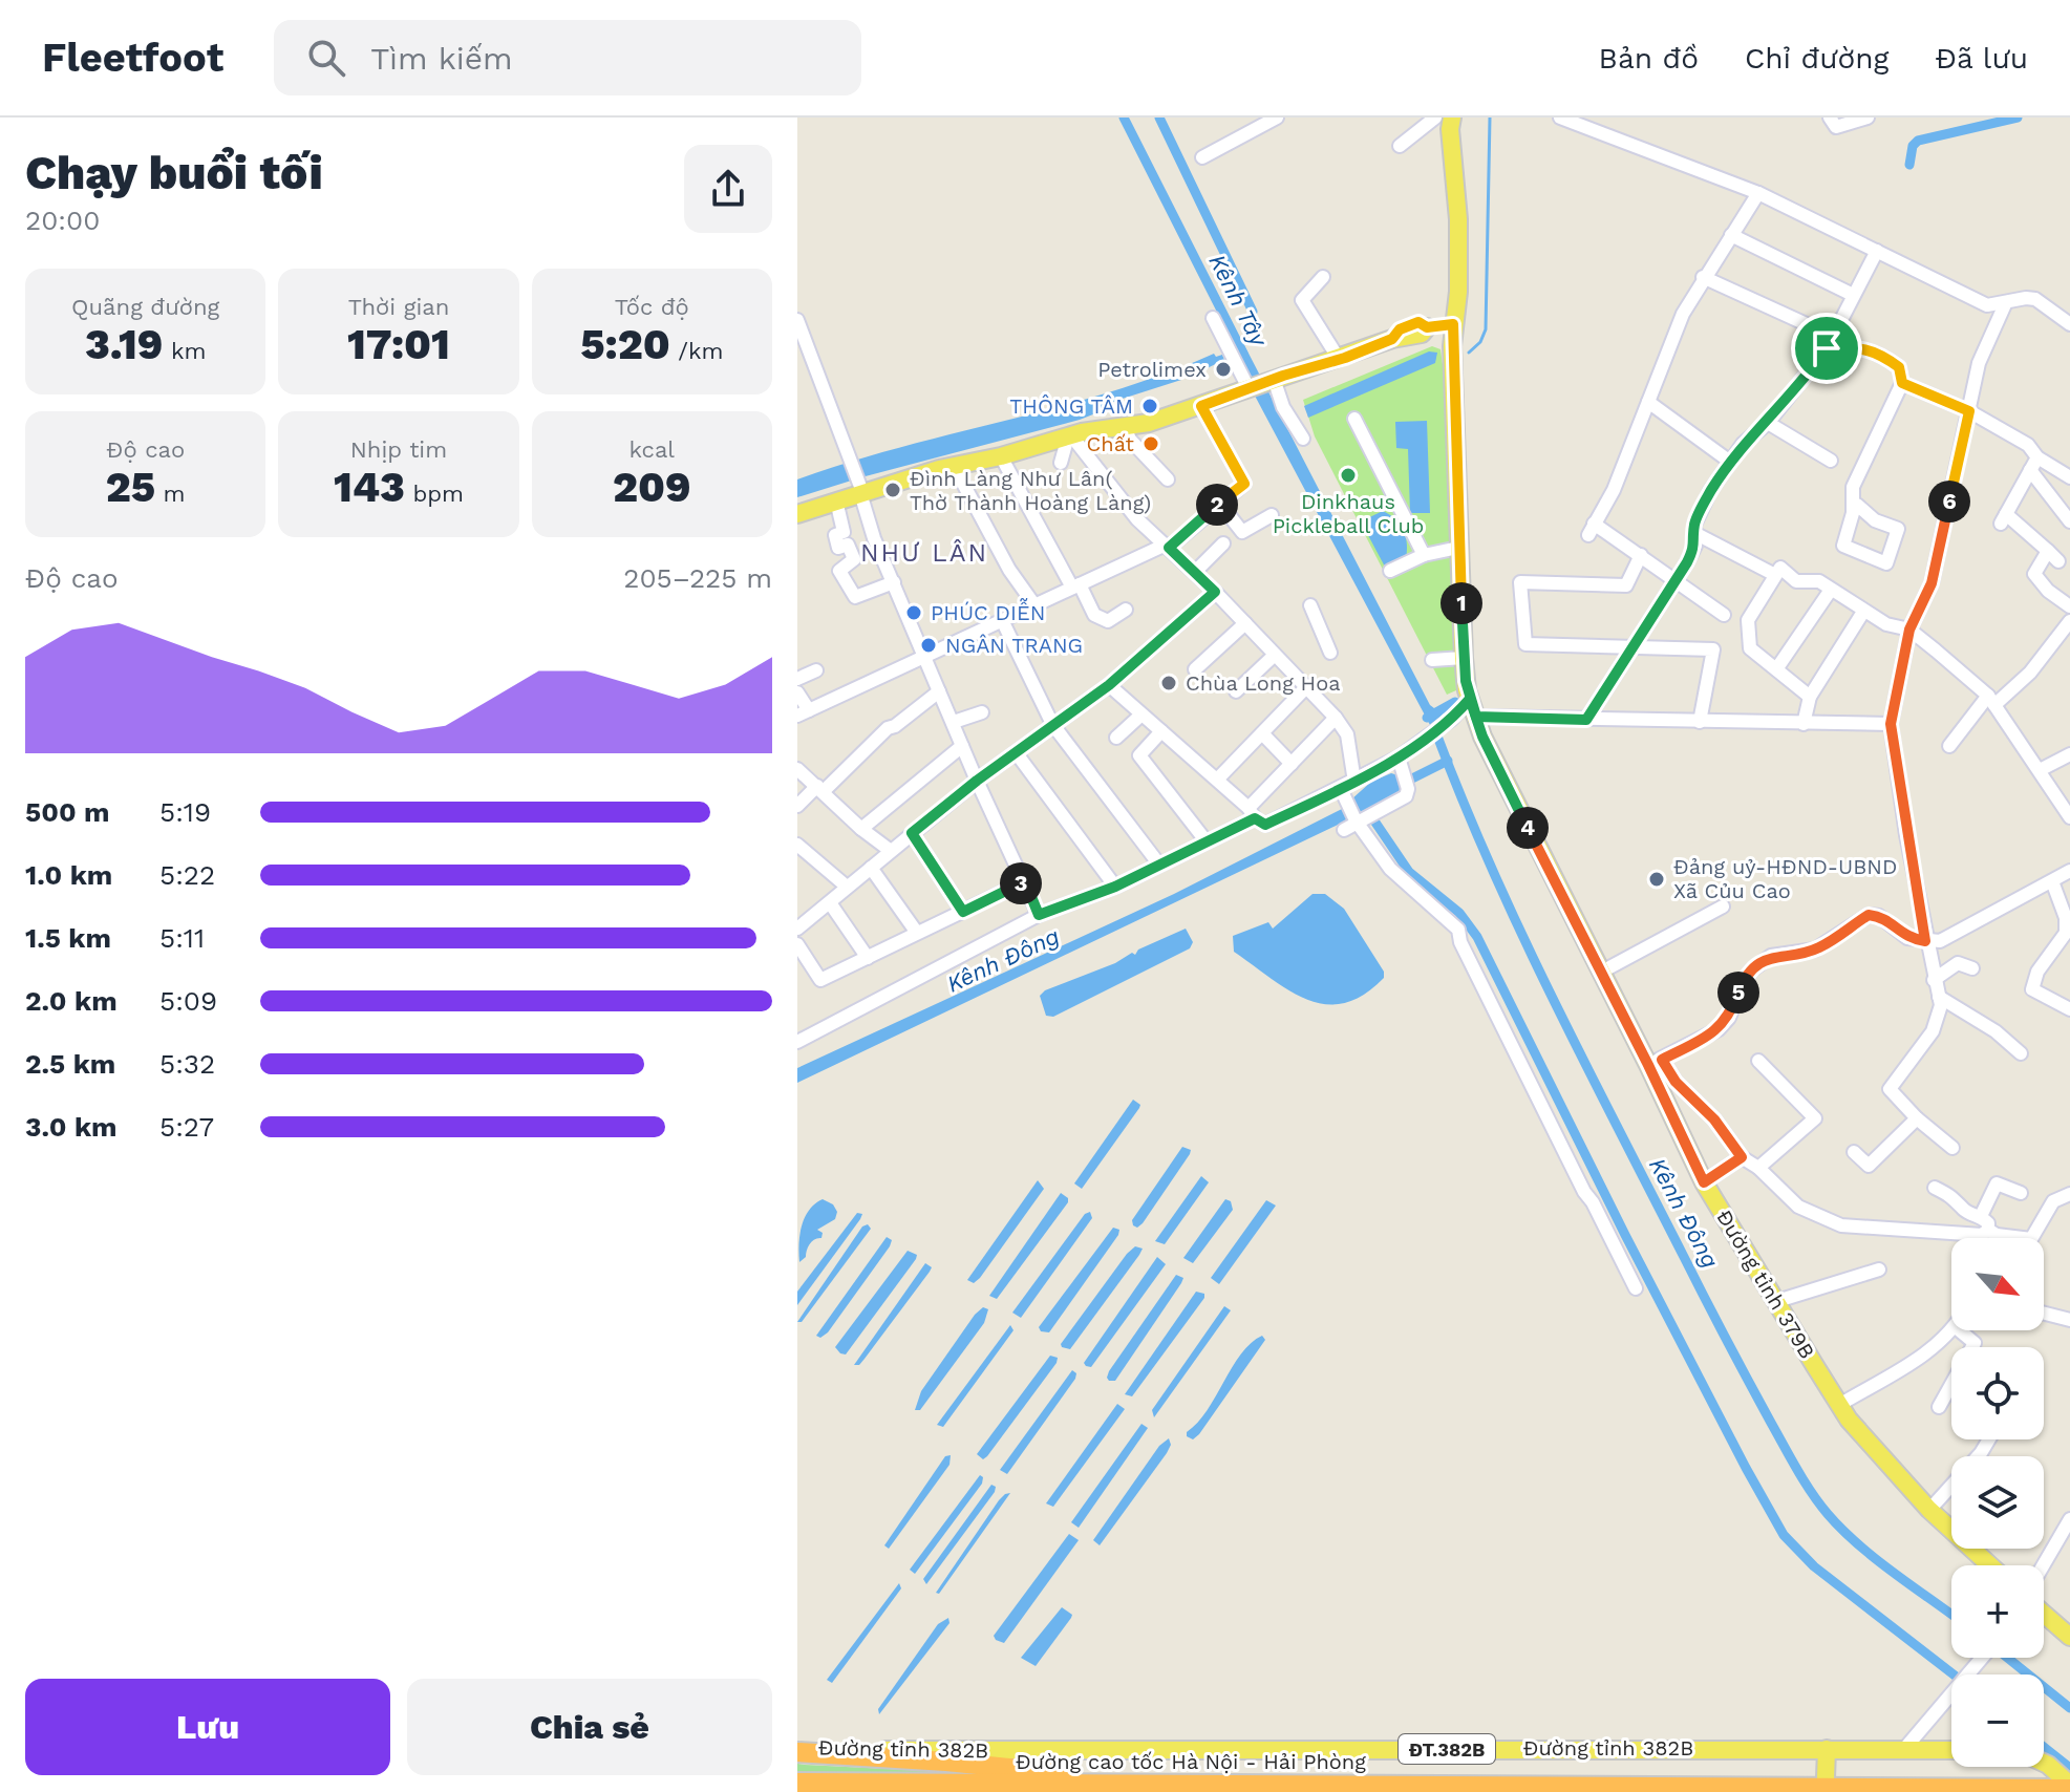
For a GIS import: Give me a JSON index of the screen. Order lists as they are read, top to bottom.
{
  "streets": {
    "highway": ["Đường cao tốc Hà Nội - Hải Phòng"],
    "main road": ["Đường tỉnh 379B", "Đường tỉnh 382B", "ĐT.382B"]
  },
  "districts": ["NHƯ LÂN"],
  "water": ["Kênh Tây", "Kênh Đông"],
  "places": [
    "Petrolimex",
    "THÔNG TÂM",
    "Chất",
    "Dinkhaus Pickleball Club",
    "Đình Làng Như Lân( Thờ Thành Hoàng Làng)",
    "PHÚC DIỄN",
    "NGÂN TRANG",
    "Chùa Long Hoa",
    "Đảng uỷ-HĐND-UBND Xã Củu Cao"
  ],
  "north": "bottom right",
  "page": {
    "header": "Fleetfoot",
    "search": "Tìm kiếm",
    "nav": ["Bản đồ", "Chỉ đường", "Đã lưu"],
    "heading": ["Chạy buổi tối", "20:00"],
    "stats": [
      ["Quãng đường", "3.19 km"],
      ["Thời gian", "17:01"],
      ["Tốc độ", "5:20 /km"],
      ["Độ cao", "25 m"],
      ["Nhịp tim", "143 bpm"],
      ["kcal", "209"]
    ],
    "pins": [
      "6",
      "2",
      "1",
      "4",
      "3",
      "5"
    ],
    "chart": ["Độ cao", "205–225 m"],
    "list": [
      {
        "name": "500 m",
        "note": "5:19"
      },
      {
        "name": "1.0 km",
        "note": "5:22"
      },
      {
        "name": "1.5 km",
        "note": "5:11"
      },
      {
        "name": "2.0 km",
        "note": "5:09"
      },
      {
        "name": "2.5 km",
        "note": "5:32"
      },
      {
        "name": "3.0 km",
        "note": "5:27"
      }
    ],
    "map_buttons": ["+", "−"],
    "buttons": ["Lưu", "Chia sẻ"]
  }
}
